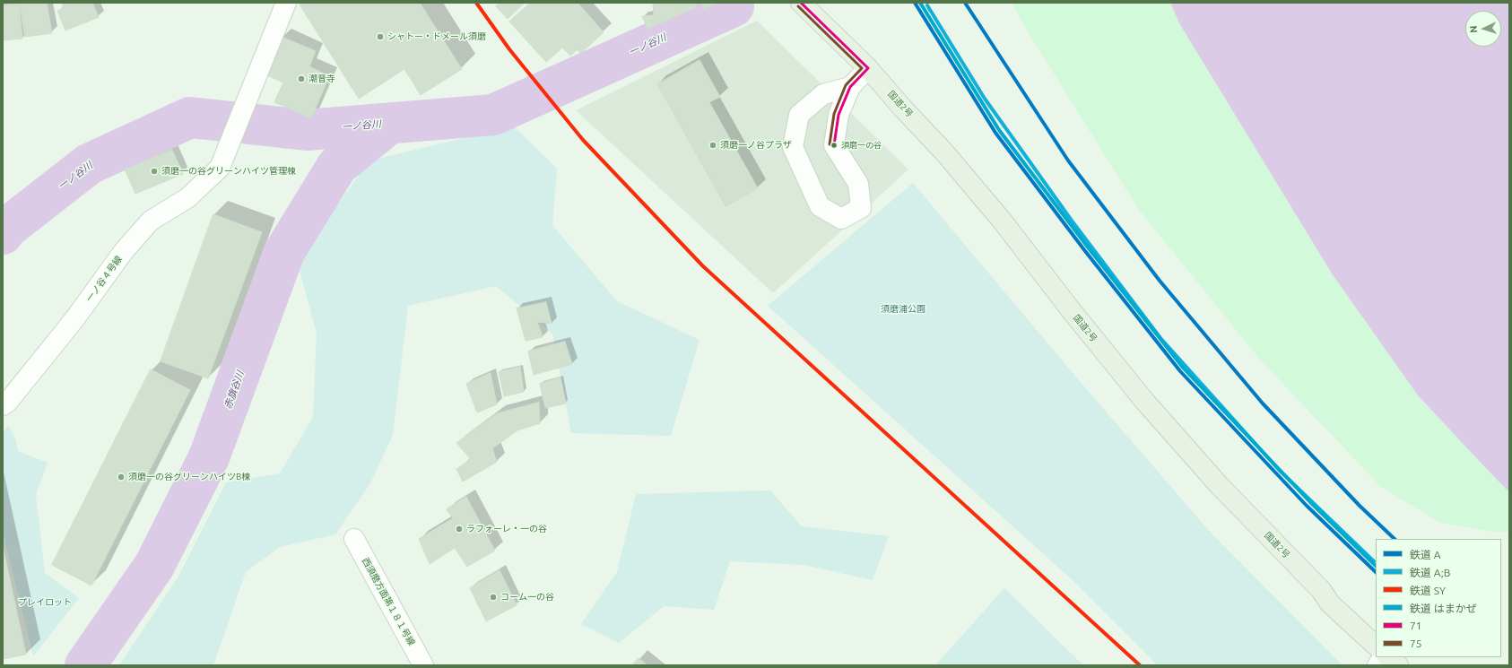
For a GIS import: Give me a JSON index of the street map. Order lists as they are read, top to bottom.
{
  "streets": {
    "highway": ["国道2号"],
    "street": ["一ノ谷４号線", "西須磨方面第１８１号線"]
  },
  "water": ["一ノ谷川", "赤旗谷川"],
  "parks": ["須磨浦公園", "プレイロット"],
  "places": [
    "シャトー・ドメール須磨",
    "潮音寺",
    "須磨一ノ谷プラザ",
    "須磨一の谷",
    "須磨一の谷グリーンハイツ管理棟",
    "須磨一の谷グリーンハイツB棟",
    "ラフォーレ・一の谷",
    "コーム一の谷"
  ],
  "lines": [
    "rail line A",
    "rail line SY",
    "rail line はまかぜ",
    "transit line 71",
    "rail line A;B",
    "transit line 75"
  ],
  "legend": [
    "鉄道 A",
    "鉄道 A;B",
    "鉄道 SY",
    "鉄道 はまかぜ",
    "71",
    "75"
  ],
  "north": "left"
}
